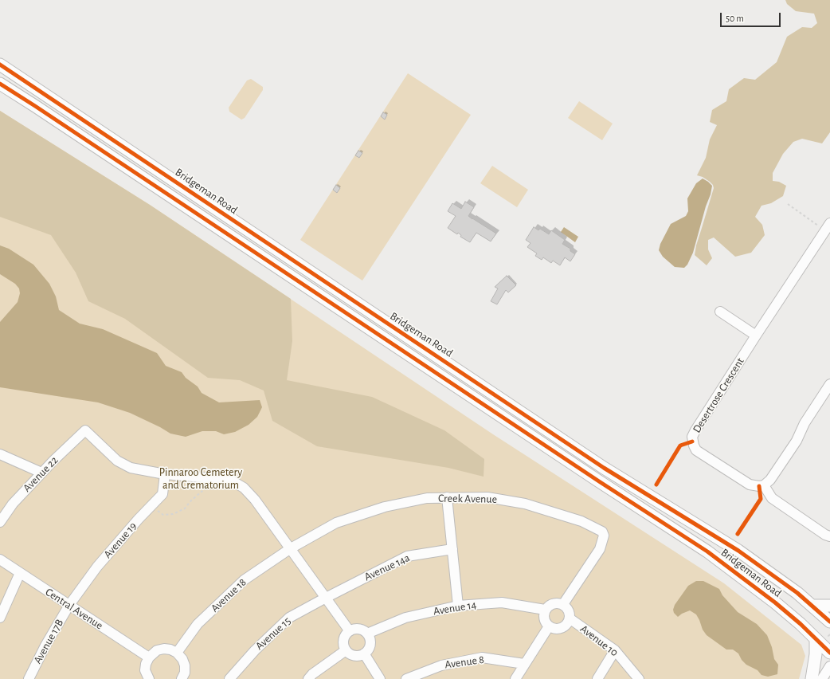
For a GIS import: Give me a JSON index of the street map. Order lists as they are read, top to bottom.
{
  "streets": {
    "main road": ["Bridgeman Road"],
    "street": [
      "Desertrose Crescent",
      "Avenue 22",
      "Creek Avenue",
      "Avenue 19",
      "Avenue 14a",
      "Avenue 18",
      "Avenue 14",
      "Central Avenue",
      "Avenue 15",
      "Avenue 10",
      "Avenue 17B",
      "Avenue 8"
    ]
  },
  "crossings": [
    ["Avenue 22", "Avenue 19"],
    ["Creek Avenue", "Avenue 18"],
    ["Creek Avenue", "Avenue 14"],
    ["Creek Avenue", "Avenue 10"],
    ["Avenue 19", "Central Avenue"],
    ["Avenue 19", "Avenue 17B"],
    ["Avenue 14a", "Avenue 15"],
    ["Avenue 14", "Avenue 10"],
    ["Central Avenue", "Avenue 17B"]
  ],
  "parks": ["Pinnaroo Cemetery and Crematorium"],
  "scale_bar": "50 m"
}
